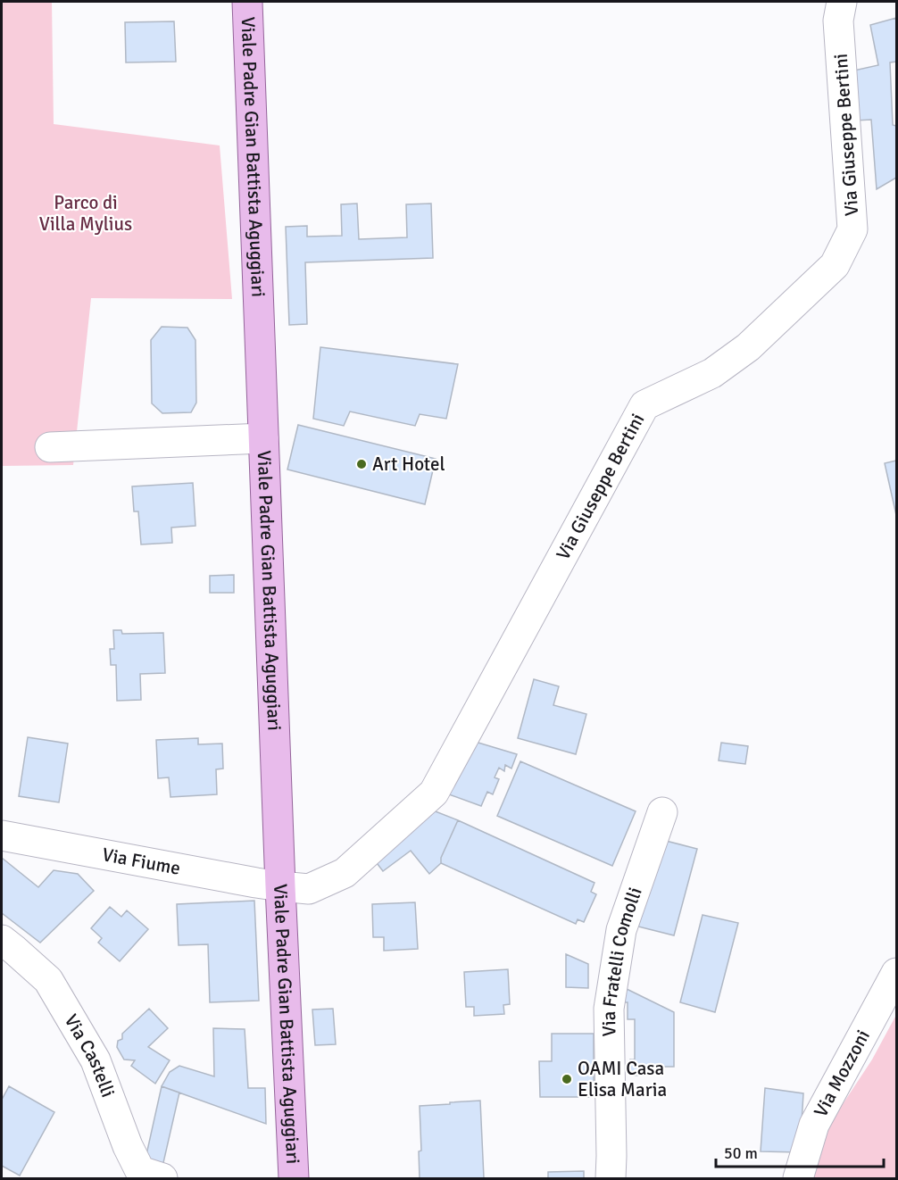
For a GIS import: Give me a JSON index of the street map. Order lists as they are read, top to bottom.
{
  "streets": {
    "main road": ["Viale Padre Gian Battista Aguggiari"],
    "street": [
      "Via Giuseppe Bertini",
      "Via Fiume",
      "Via Fratelli Comolli",
      "Via Castelli",
      "Via Mozzoni"
    ]
  },
  "crossings": [
    ["Via Giuseppe Bertini", "Viale Padre Gian Battista Aguggiari"],
    ["Via Giuseppe Bertini", "Via Fiume"],
    ["Viale Padre Gian Battista Aguggiari", "Via Fiume"]
  ],
  "parks": ["Parco di Villa Mylius"],
  "places": ["Art Hotel", "OAMI Casa Elisa Maria"],
  "scale_bar": "50 m"
}
